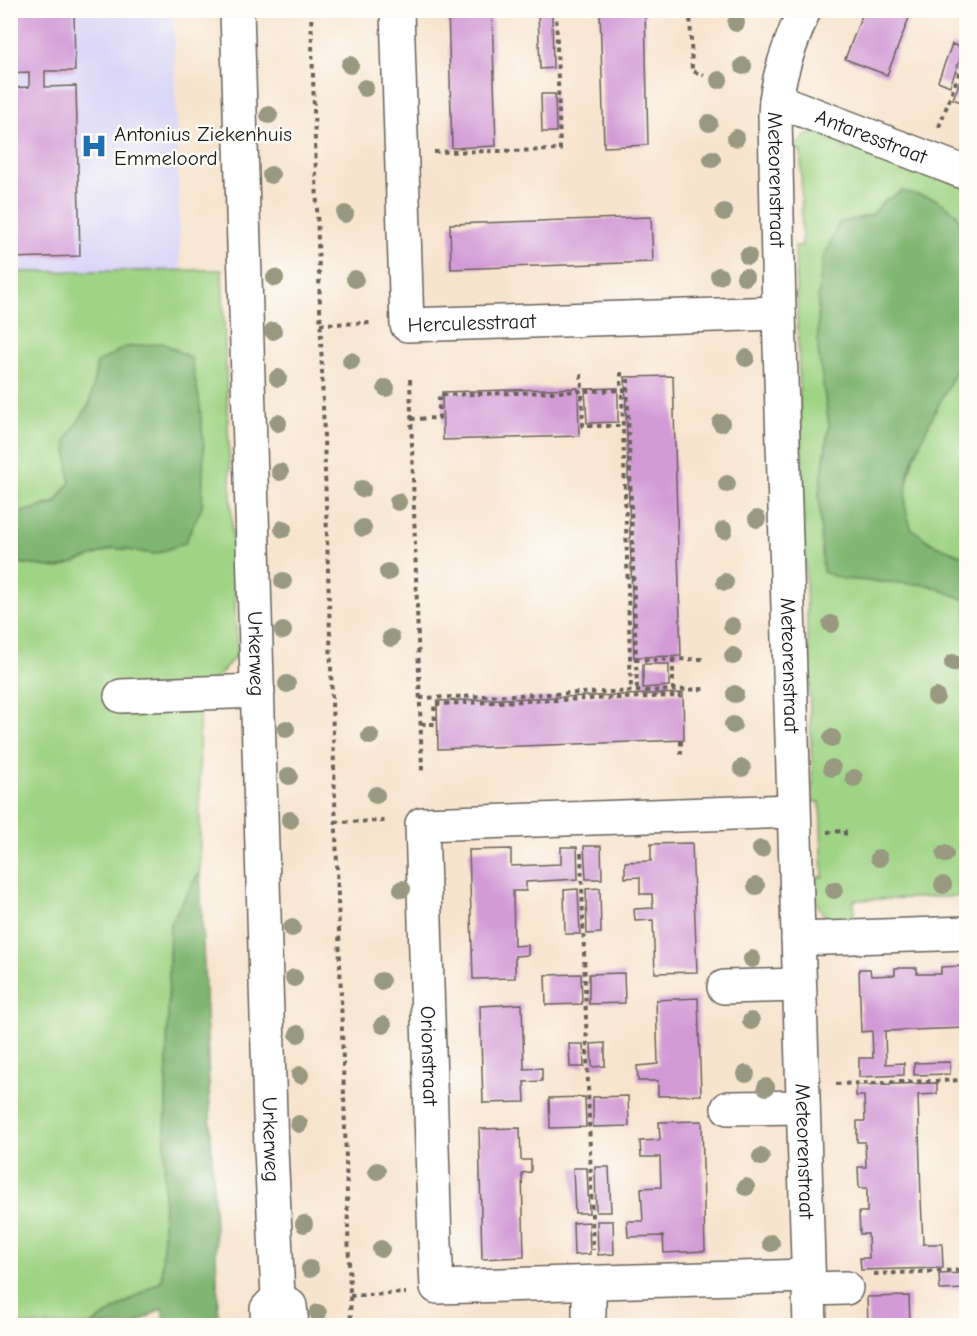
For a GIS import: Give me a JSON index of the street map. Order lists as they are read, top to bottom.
{
  "streets": {
    "street": [
      "Antaresstraat",
      "Meteorenstraat",
      "Herculesstraat",
      "Urkerweg",
      "Orionstraat"
    ]
  },
  "crossings": [
    ["Antaresstraat", "Meteorenstraat"],
    ["Meteorenstraat", "Herculesstraat"],
    ["Meteorenstraat", "Orionstraat"]
  ],
  "places": {
    "hospital": ["Antonius Ziekenhuis Emmeloord"]
  }
}
